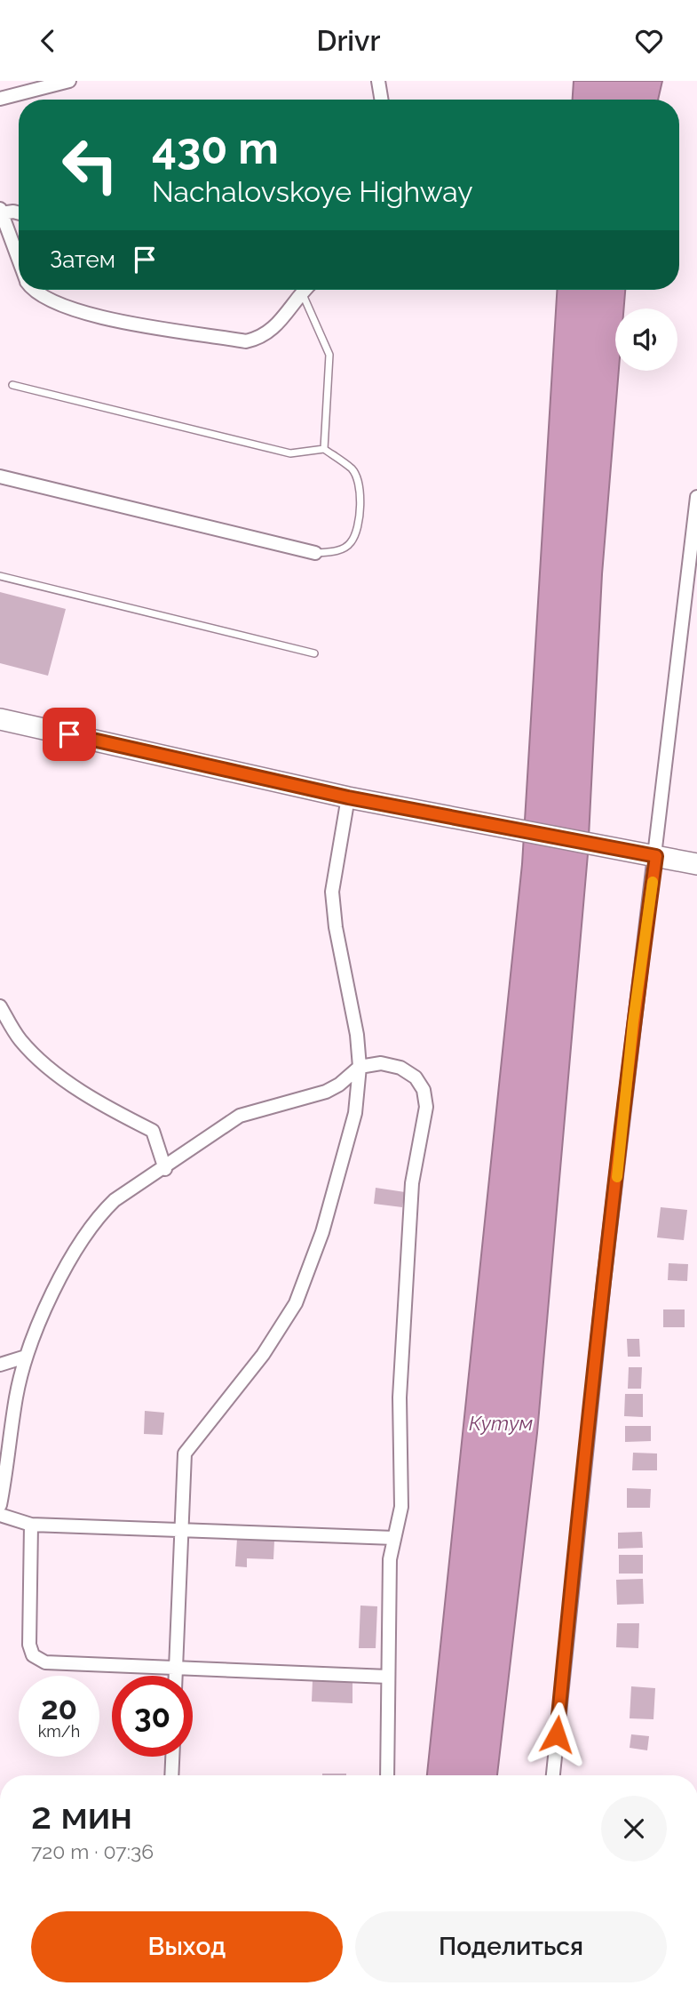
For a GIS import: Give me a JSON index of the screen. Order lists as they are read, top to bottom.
{
  "water": ["Кутум"],
  "page": {
    "header": "Drivr",
    "turn": ["430 m", "Nachalovskoye Highway"],
    "then": "Затем",
    "speed": "20 km/h",
    "limit": "30",
    "heading": ["2 мин", "720 m · 07:36"],
    "buttons": ["Выход", "Поделиться"]
  }
}
